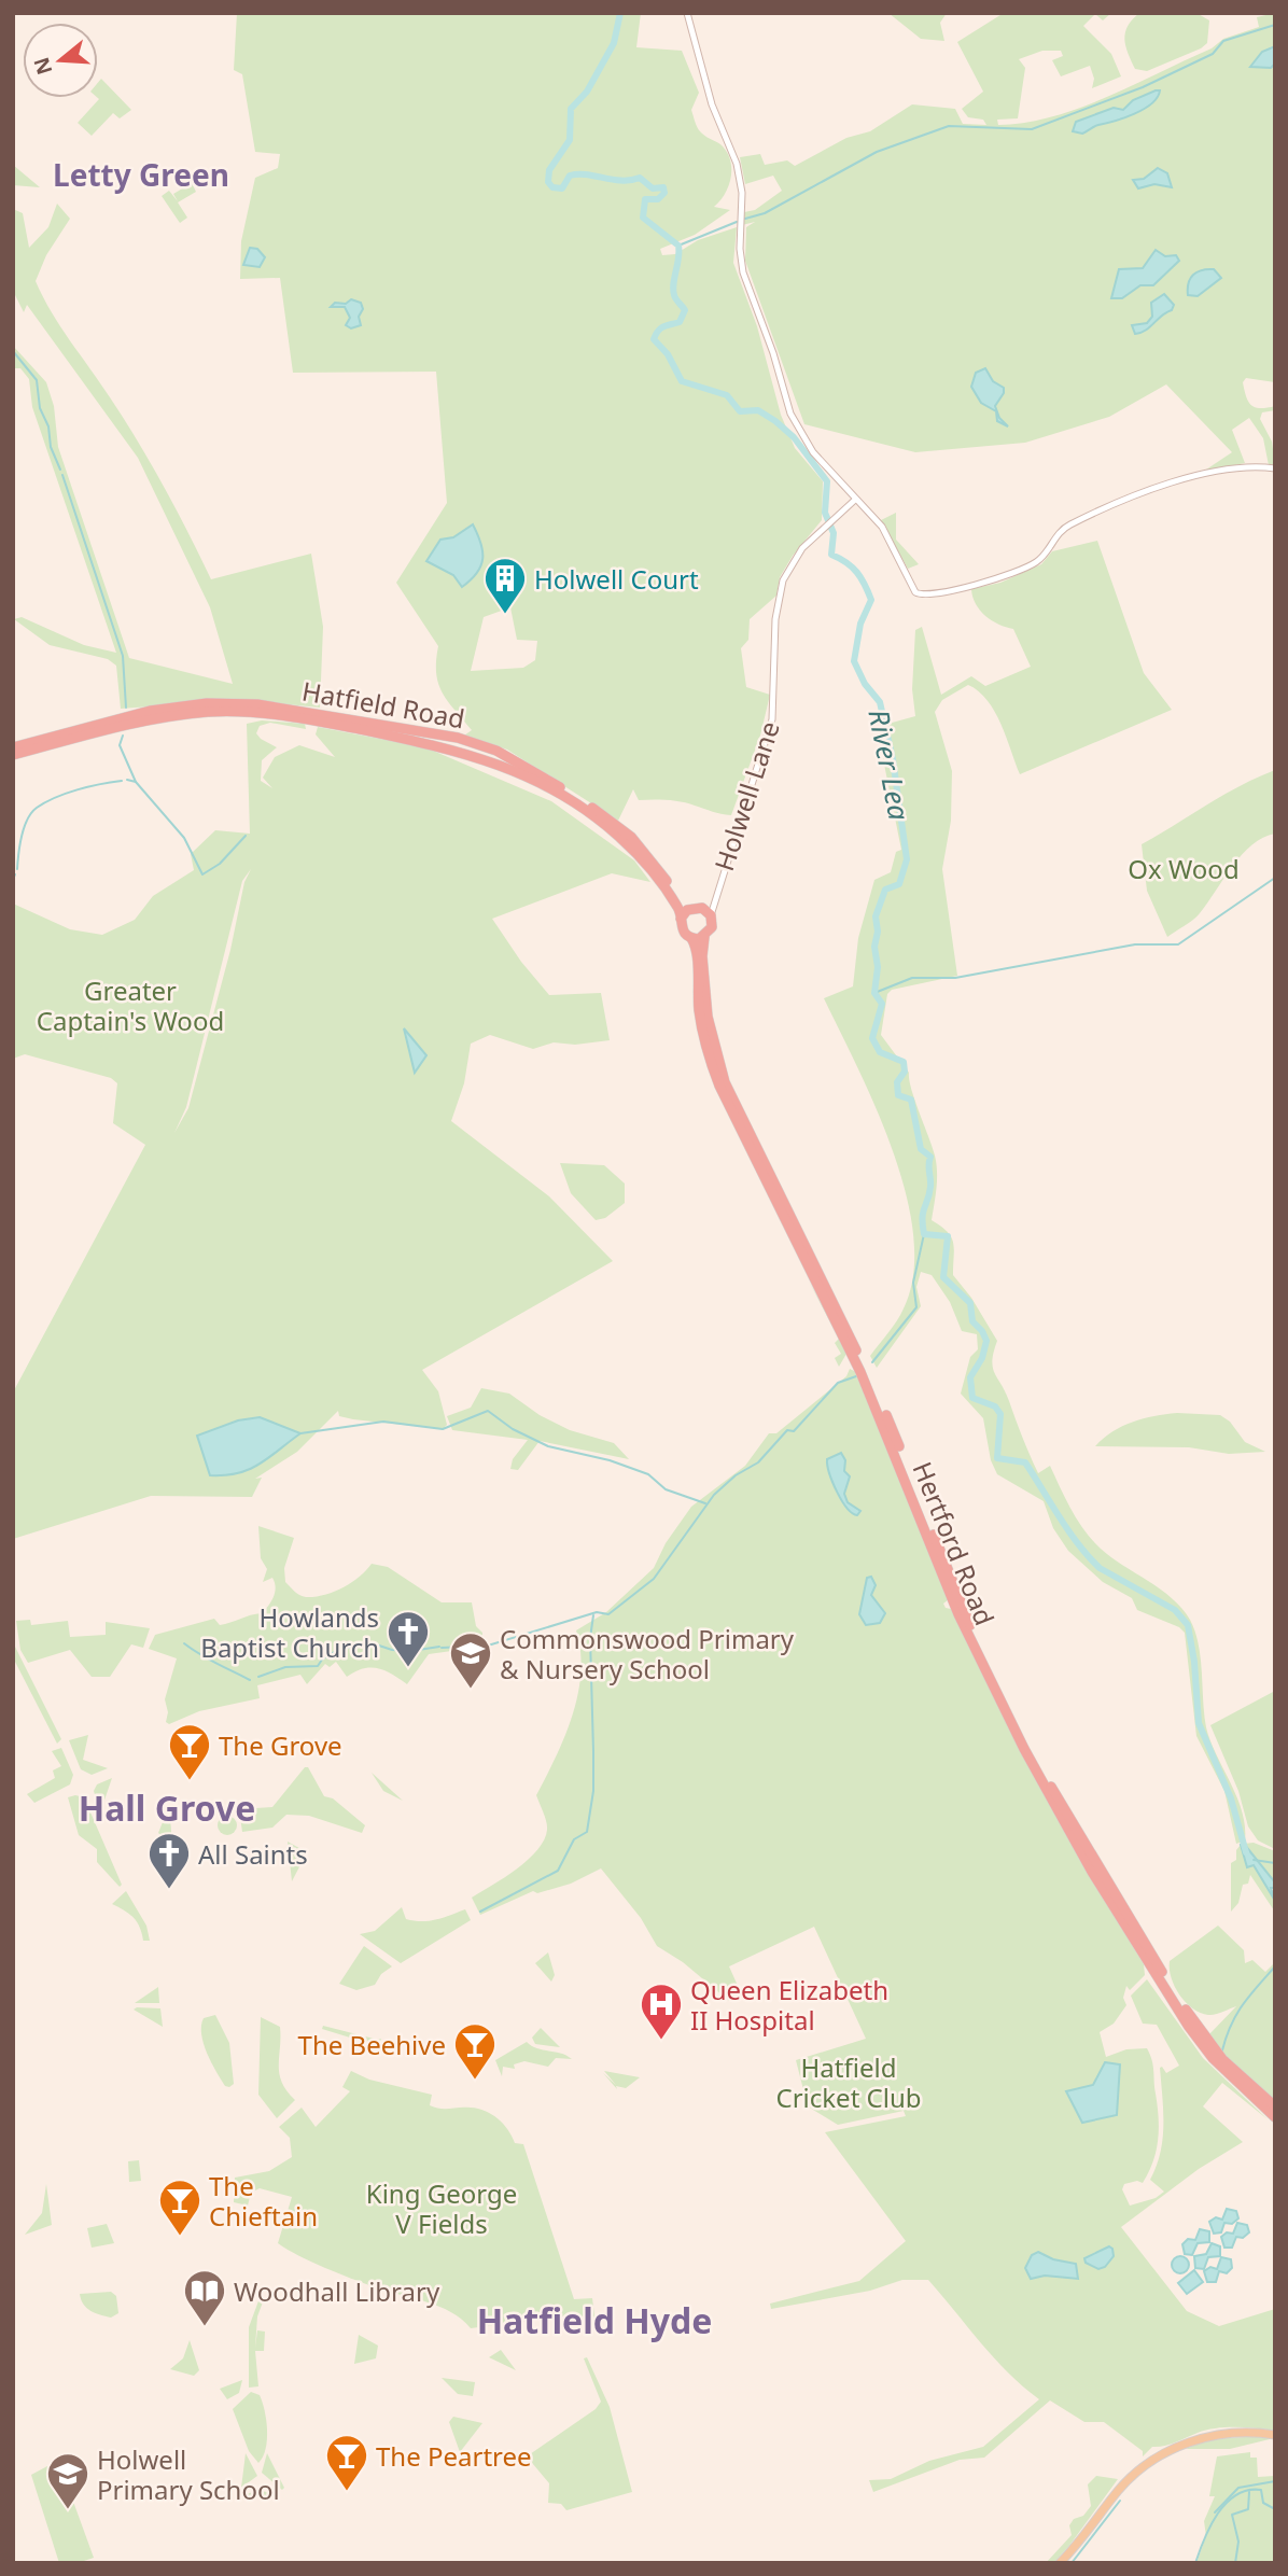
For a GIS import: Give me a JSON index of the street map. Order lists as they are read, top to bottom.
{
  "streets": {
    "highway": ["Hatfield Road", "Hertford Road"],
    "main road": ["Holwell Lane"]
  },
  "crossings": [
    ["Hatfield Road", "Holwell Lane"],
    ["Hatfield Road", "Hertford Road"],
    ["Holwell Lane", "Hertford Road"]
  ],
  "districts": ["Letty Green", "Hall Grove", "Hatfield Hyde"],
  "water": ["River Lea"],
  "parks": [
    "Ox Wood",
    "Greater Captain's Wood",
    "Hatfield Cricket Club",
    "King George V Fields"
  ],
  "places": {
    "building": ["Holwell Court"],
    "church": ["Howlands Baptist Church", "All Saints"],
    "school or university": ["Commonswood Primary & Nursery School", "Holwell Primary School"],
    "bar": [
      "The Grove",
      "The Beehive",
      "The Chieftain",
      "The Peartree"
    ],
    "hospital": ["Queen Elizabeth II Hospital"],
    "library": ["Woodhall Library"]
  },
  "north": "left"
}
